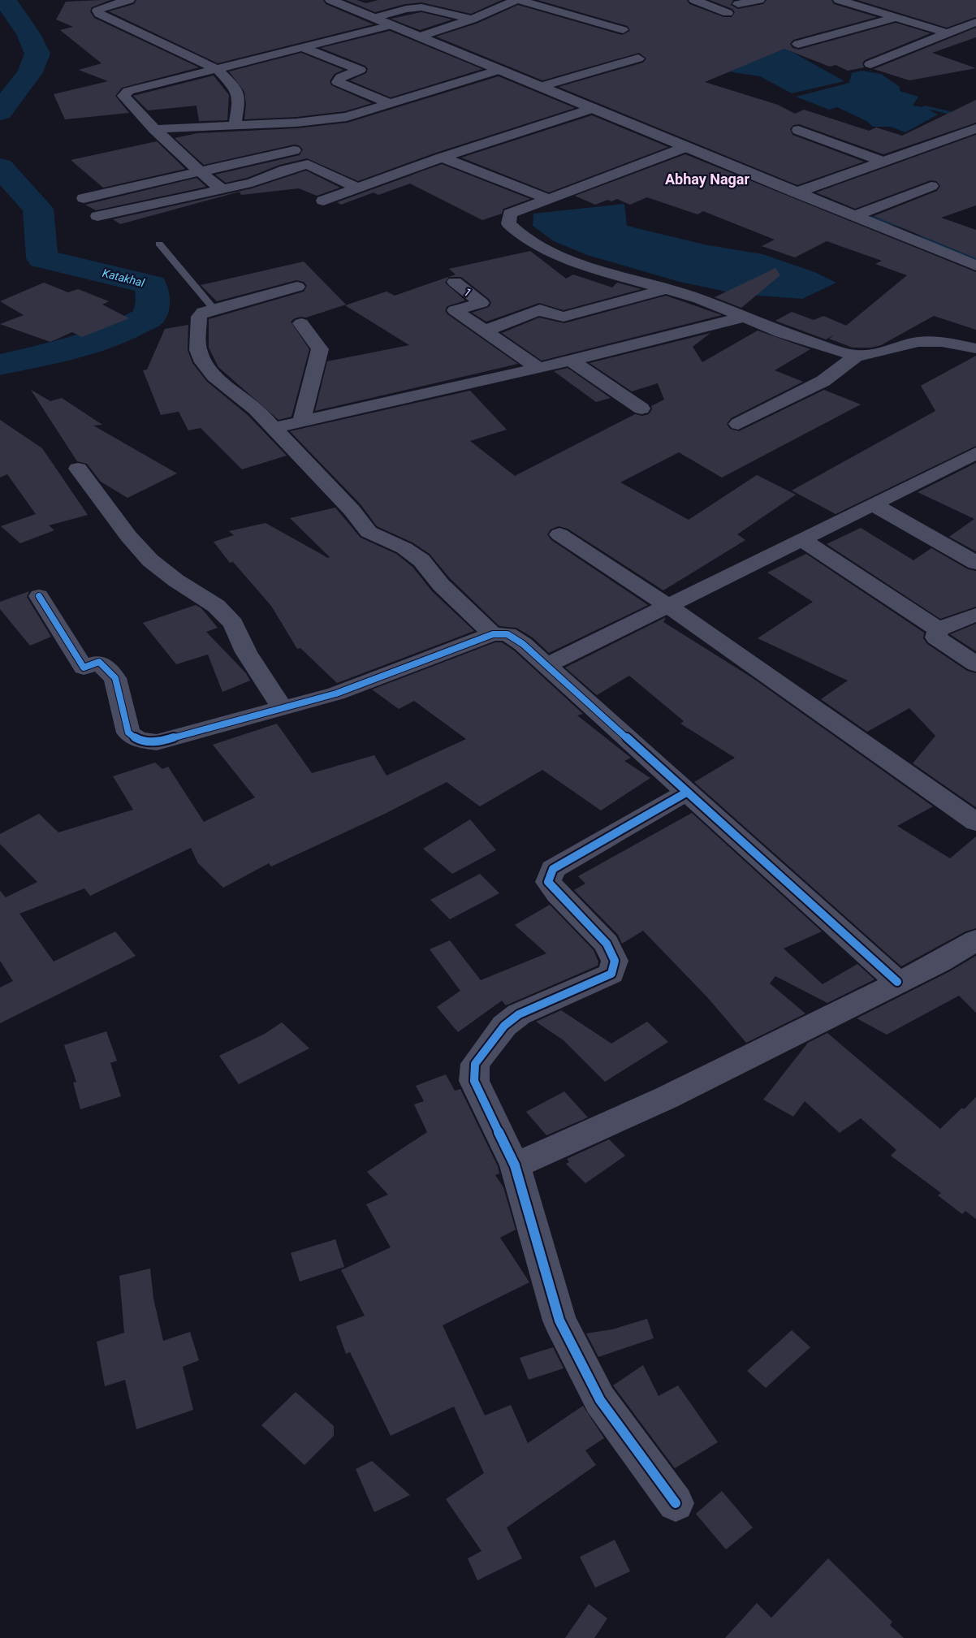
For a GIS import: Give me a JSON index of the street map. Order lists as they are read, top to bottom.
{
  "streets": {
    "street": ["1"]
  },
  "districts": ["Abhay Nagar"],
  "water": ["Katakhal"]
}
